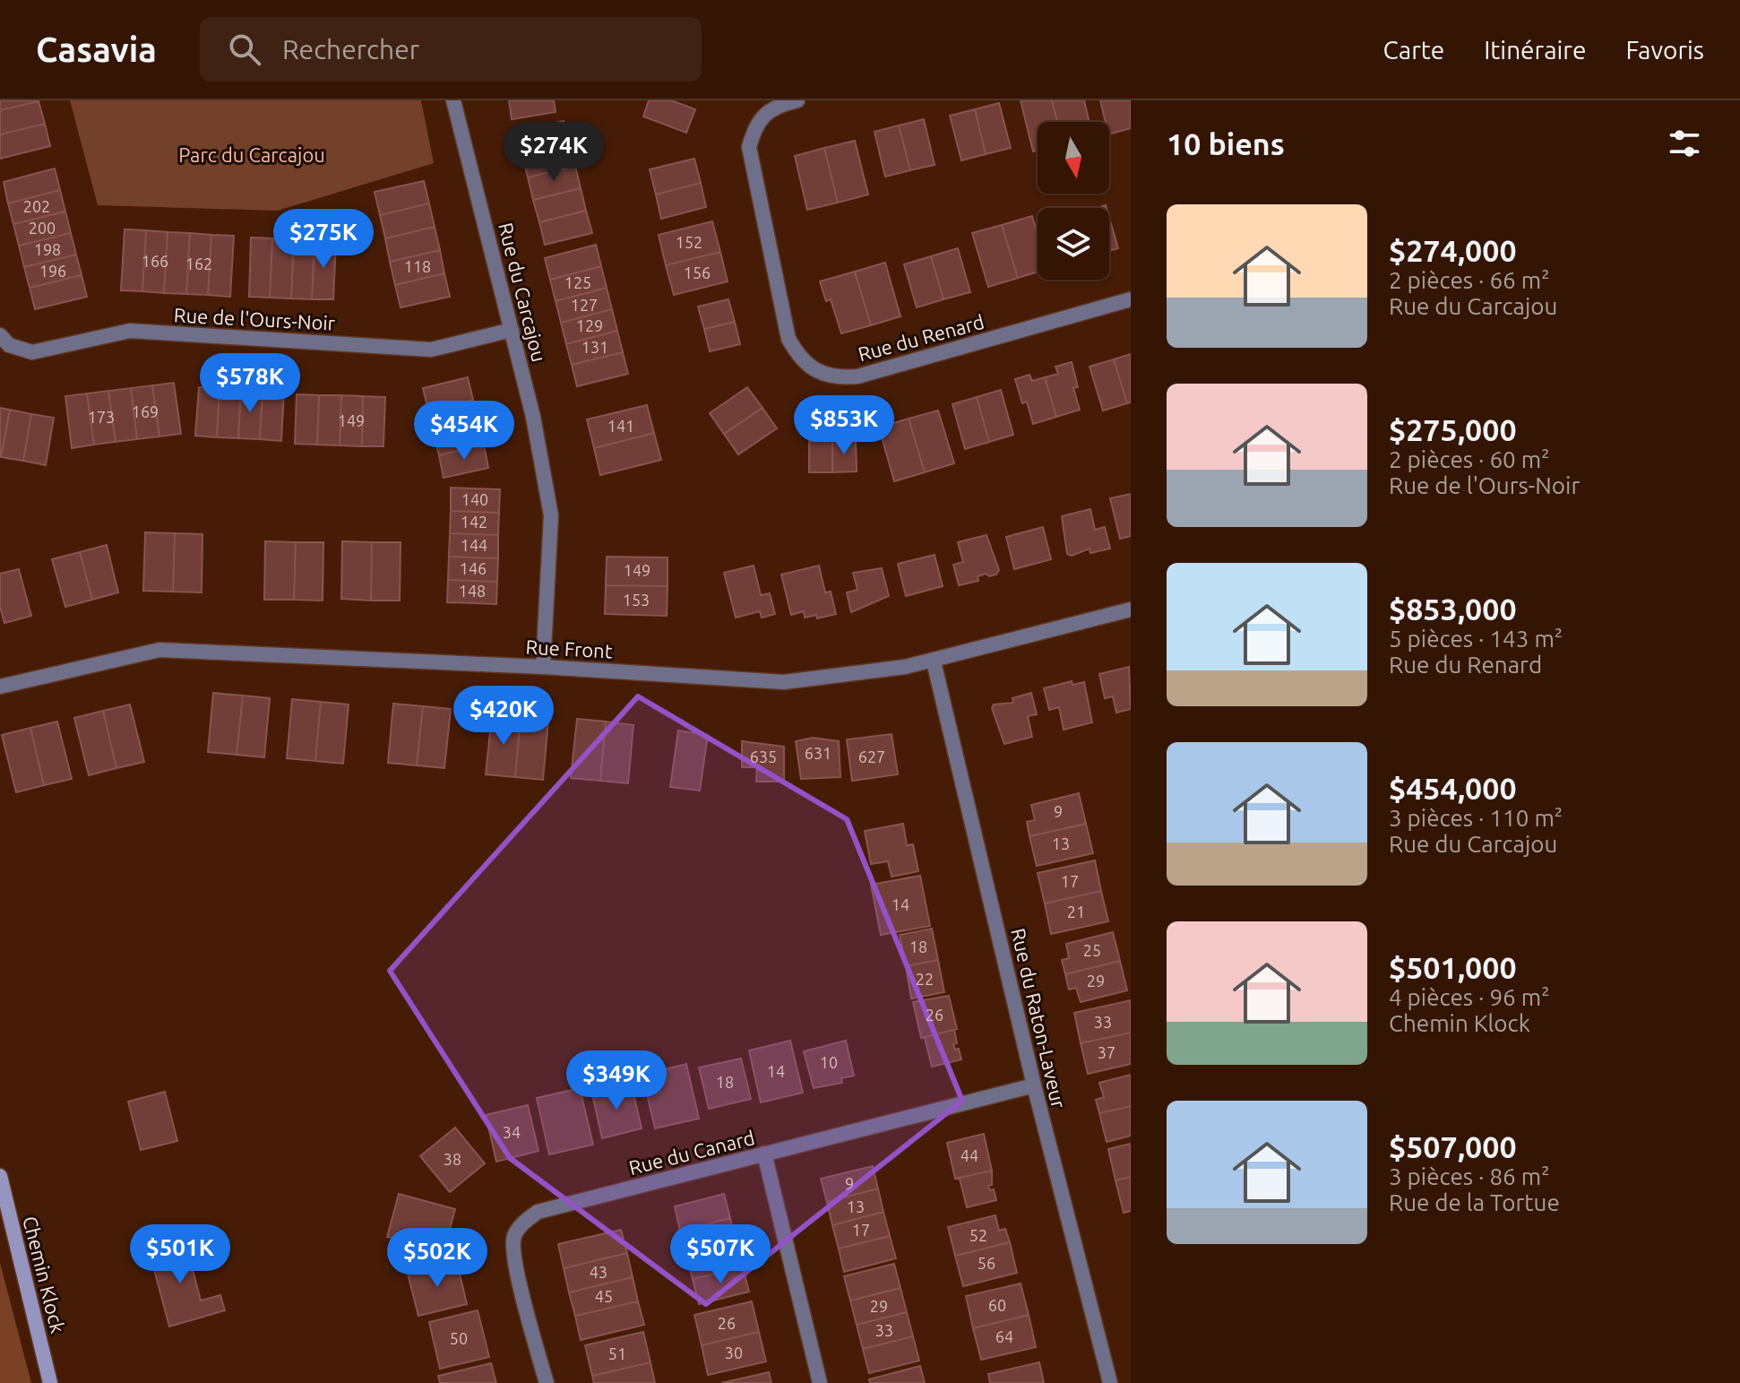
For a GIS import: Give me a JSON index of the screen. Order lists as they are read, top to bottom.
{
  "streets": {
    "main road": ["Chemin Klock"],
    "street": [
      "Rue du Carcajou",
      "Rue de l'Ours-Noir",
      "Rue du Renard",
      "Rue Front",
      "Rue du Raton-Laveur",
      "Rue du Canard"
    ]
  },
  "crossings": [
    ["Rue du Carcajou", "Rue de l'Ours-Noir"],
    ["Rue du Carcajou", "Rue Front"],
    ["Rue Front", "Rue du Raton-Laveur"],
    ["Rue du Raton-Laveur", "Rue du Canard"]
  ],
  "parks": ["Parc du Carcajou"],
  "house_numbers": [
    "202",
    "200",
    "152",
    "198",
    "166",
    "162",
    "118",
    "196",
    "156",
    "125",
    "127",
    "129",
    "131",
    "169",
    "173",
    "149",
    "141",
    "140",
    "142",
    "144",
    "146",
    "149",
    "148",
    "153",
    "631",
    "635",
    "627",
    "9",
    "13",
    "17",
    "14",
    "21",
    "18",
    "25",
    "22",
    "29",
    "26",
    "33",
    "37",
    "10",
    "14",
    "18",
    "34",
    "44",
    "38",
    "9",
    "13",
    "17",
    "52",
    "56",
    "43",
    "45",
    "60",
    "29",
    "26",
    "33",
    "64",
    "50",
    "30",
    "51"
  ],
  "north": "bottom",
  "page": {
    "header": "Casavia",
    "search": "Rechercher",
    "nav": ["Carte", "Itinéraire", "Favoris"],
    "heading": "10 biens",
    "price": [
      "$274K",
      "$275K",
      "$578K",
      "$853K",
      "$454K",
      "$420K",
      "$349K",
      "$501K",
      "$507K",
      "$502K"
    ],
    "list": [
      {
        "name": "$274,000",
        "note": "2 pièces · 66 m² · Rue du Carcajou"
      },
      {
        "name": "$275,000",
        "note": "2 pièces · 60 m² · Rue de l'Ours-Noir"
      },
      {
        "name": "$853,000",
        "note": "5 pièces · 143 m² · Rue du Renard"
      },
      {
        "name": "$454,000",
        "note": "3 pièces · 110 m² · Rue du Carcajou"
      },
      {
        "name": "$501,000",
        "note": "4 pièces · 96 m² · Chemin Klock"
      },
      {
        "name": "$507,000",
        "note": "3 pièces · 86 m² · Rue de la Tortue"
      }
    ]
  }
}
